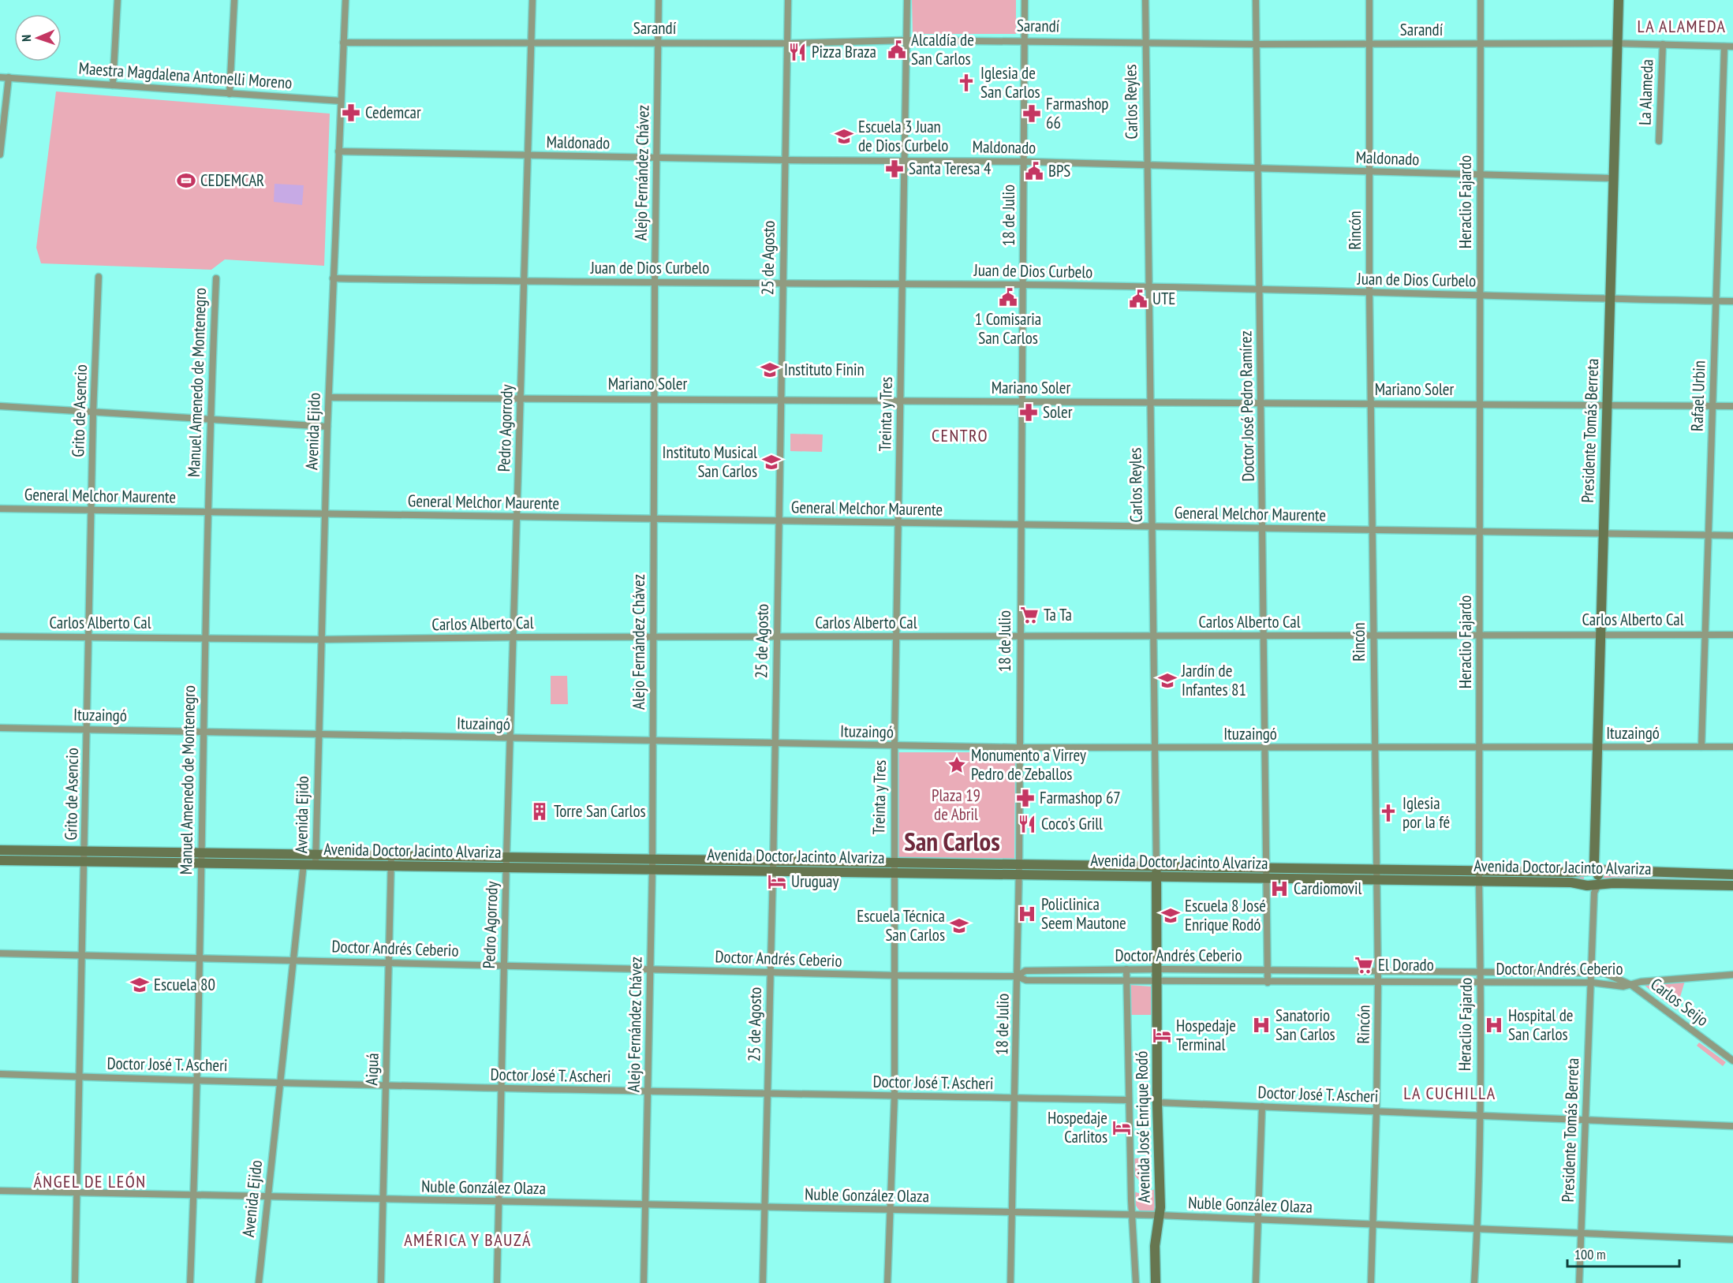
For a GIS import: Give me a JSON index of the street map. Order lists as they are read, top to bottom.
{
  "streets": {
    "main road": [
      "Carlos Reyles",
      "Presidente Tomás Berreta",
      "Avenida Doctor Jacinto Alvariza",
      "Avenida José Enrique Rodó"
    ],
    "street": [
      "Sarandí",
      "Maestra Magdalena Antonelli Moreno",
      "La Alameda",
      "Maldonado",
      "Alejo Fernández Chávez",
      "Heraclio Fajardo",
      "18 de Julio",
      "Rincón",
      "25 de Agosto",
      "Juan de Dios Curbelo",
      "Manuel Amenedo de Montenegro",
      "Mariano Soler",
      "Rafael Urbin",
      "Doctor José Pedro Ramírez",
      "Grito de Asencio",
      "Treinta y Tres",
      "Pedro Agorrody",
      "Avenida Ejido",
      "General Melchor Maurente",
      "Carlos Alberto Cal",
      "Ituzaingó",
      "Doctor Andrés Ceberio",
      "Carlos Seijo",
      "Doctor José T. Ascheri",
      "Aiguá",
      "Nuble González Olaza"
    ]
  },
  "crossings": [
    ["Sarandí", "La Alameda"],
    ["Sarandí", "Carlos Reyles"],
    ["Sarandí", "Alejo Fernández Chávez"],
    ["Sarandí", "Heraclio Fajardo"],
    ["Sarandí", "18 de Julio"],
    ["Sarandí", "Rincón"],
    ["Sarandí", "25 de Agosto"],
    ["Sarandí", "Rafael Urbin"],
    ["Sarandí", "Doctor José Pedro Ramírez"],
    ["Sarandí", "Treinta y Tres"],
    ["Sarandí", "Pedro Agorrody"],
    ["Sarandí", "Presidente Tomás Berreta"],
    ["Sarandí", "Avenida Ejido"],
    ["Maestra Magdalena Antonelli Moreno", "Avenida Ejido"],
    ["Carlos Reyles", "Maldonado"],
    ["Carlos Reyles", "Juan de Dios Curbelo"],
    ["Carlos Reyles", "Mariano Soler"],
    ["Carlos Reyles", "General Melchor Maurente"],
    ["Carlos Reyles", "Carlos Alberto Cal"],
    ["Carlos Reyles", "Ituzaingó"],
    ["Carlos Reyles", "Avenida Doctor Jacinto Alvariza"],
    ["Carlos Reyles", "Doctor Andrés Ceberio"],
    ["Carlos Reyles", "Avenida José Enrique Rodó"],
    ["Maldonado", "Alejo Fernández Chávez"],
    ["Maldonado", "Heraclio Fajardo"],
    ["Maldonado", "18 de Julio"],
    ["Maldonado", "Rincón"],
    ["Maldonado", "25 de Agosto"],
    ["Maldonado", "Doctor José Pedro Ramírez"],
    ["Maldonado", "Treinta y Tres"],
    ["Maldonado", "Pedro Agorrody"],
    ["Maldonado", "Presidente Tomás Berreta"],
    ["Maldonado", "Avenida Ejido"],
    ["Alejo Fernández Chávez", "Juan de Dios Curbelo"],
    ["Alejo Fernández Chávez", "Mariano Soler"],
    ["Alejo Fernández Chávez", "General Melchor Maurente"],
    ["Alejo Fernández Chávez", "Carlos Alberto Cal"],
    ["Alejo Fernández Chávez", "Ituzaingó"],
    ["Alejo Fernández Chávez", "Avenida Doctor Jacinto Alvariza"],
    ["Alejo Fernández Chávez", "Doctor Andrés Ceberio"],
    ["Alejo Fernández Chávez", "Doctor José T. Ascheri"],
    ["Alejo Fernández Chávez", "Nuble González Olaza"],
    ["Heraclio Fajardo", "Juan de Dios Curbelo"],
    ["Heraclio Fajardo", "Mariano Soler"],
    ["Heraclio Fajardo", "General Melchor Maurente"],
    ["Heraclio Fajardo", "Carlos Alberto Cal"],
    ["Heraclio Fajardo", "Ituzaingó"],
    ["Heraclio Fajardo", "Avenida Doctor Jacinto Alvariza"],
    ["Heraclio Fajardo", "Doctor Andrés Ceberio"],
    ["Heraclio Fajardo", "Doctor José T. Ascheri"],
    ["Heraclio Fajardo", "Nuble González Olaza"],
    ["18 de Julio", "Juan de Dios Curbelo"],
    ["18 de Julio", "Mariano Soler"],
    ["18 de Julio", "General Melchor Maurente"],
    ["18 de Julio", "Carlos Alberto Cal"],
    ["18 de Julio", "Ituzaingó"],
    ["18 de Julio", "Avenida Doctor Jacinto Alvariza"],
    ["18 de Julio", "Doctor Andrés Ceberio"],
    ["18 de Julio", "Doctor José T. Ascheri"],
    ["18 de Julio", "Nuble González Olaza"],
    ["Rincón", "Juan de Dios Curbelo"],
    ["Rincón", "Mariano Soler"],
    ["Rincón", "General Melchor Maurente"],
    ["Rincón", "Carlos Alberto Cal"],
    ["Rincón", "Ituzaingó"],
    ["Rincón", "Avenida Doctor Jacinto Alvariza"],
    ["Rincón", "Doctor Andrés Ceberio"],
    ["Rincón", "Doctor José T. Ascheri"],
    ["Rincón", "Nuble González Olaza"],
    ["25 de Agosto", "Juan de Dios Curbelo"],
    ["25 de Agosto", "Mariano Soler"],
    ["25 de Agosto", "General Melchor Maurente"],
    ["25 de Agosto", "Carlos Alberto Cal"],
    ["25 de Agosto", "Ituzaingó"],
    ["25 de Agosto", "Avenida Doctor Jacinto Alvariza"],
    ["25 de Agosto", "Doctor Andrés Ceberio"],
    ["25 de Agosto", "Doctor José T. Ascheri"],
    ["25 de Agosto", "Nuble González Olaza"],
    ["Juan de Dios Curbelo", "Rafael Urbin"],
    ["Juan de Dios Curbelo", "Doctor José Pedro Ramírez"],
    ["Juan de Dios Curbelo", "Treinta y Tres"],
    ["Juan de Dios Curbelo", "Pedro Agorrody"],
    ["Juan de Dios Curbelo", "Presidente Tomás Berreta"],
    ["Juan de Dios Curbelo", "Avenida Ejido"],
    ["Manuel Amenedo de Montenegro", "General Melchor Maurente"],
    ["Manuel Amenedo de Montenegro", "Carlos Alberto Cal"],
    ["Manuel Amenedo de Montenegro", "Ituzaingó"],
    ["Manuel Amenedo de Montenegro", "Avenida Doctor Jacinto Alvariza"],
    ["Manuel Amenedo de Montenegro", "Doctor Andrés Ceberio"],
    ["Manuel Amenedo de Montenegro", "Doctor José T. Ascheri"],
    ["Manuel Amenedo de Montenegro", "Nuble González Olaza"],
    ["Mariano Soler", "Rafael Urbin"],
    ["Mariano Soler", "Doctor José Pedro Ramírez"],
    ["Mariano Soler", "Treinta y Tres"],
    ["Mariano Soler", "Pedro Agorrody"],
    ["Mariano Soler", "Presidente Tomás Berreta"],
    ["Mariano Soler", "Avenida Ejido"],
    ["Rafael Urbin", "General Melchor Maurente"],
    ["Rafael Urbin", "Carlos Alberto Cal"],
    ["Rafael Urbin", "Ituzaingó"],
    ["Doctor José Pedro Ramírez", "General Melchor Maurente"],
    ["Doctor José Pedro Ramírez", "Carlos Alberto Cal"],
    ["Doctor José Pedro Ramírez", "Ituzaingó"],
    ["Doctor José Pedro Ramírez", "Avenida Doctor Jacinto Alvariza"],
    ["Doctor José Pedro Ramírez", "Doctor Andrés Ceberio"],
    ["Grito de Asencio", "General Melchor Maurente"],
    ["Grito de Asencio", "Carlos Alberto Cal"],
    ["Grito de Asencio", "Ituzaingó"],
    ["Grito de Asencio", "Avenida Doctor Jacinto Alvariza"],
    ["Grito de Asencio", "Doctor Andrés Ceberio"],
    ["Grito de Asencio", "Doctor José T. Ascheri"],
    ["Grito de Asencio", "Nuble González Olaza"],
    ["Treinta y Tres", "General Melchor Maurente"],
    ["Treinta y Tres", "Carlos Alberto Cal"],
    ["Treinta y Tres", "Ituzaingó"],
    ["Treinta y Tres", "Avenida Doctor Jacinto Alvariza"],
    ["Treinta y Tres", "Doctor Andrés Ceberio"],
    ["Treinta y Tres", "Doctor José T. Ascheri"],
    ["Treinta y Tres", "Nuble González Olaza"],
    ["Pedro Agorrody", "General Melchor Maurente"],
    ["Pedro Agorrody", "Carlos Alberto Cal"],
    ["Pedro Agorrody", "Ituzaingó"],
    ["Pedro Agorrody", "Avenida Doctor Jacinto Alvariza"],
    ["Pedro Agorrody", "Doctor Andrés Ceberio"],
    ["Pedro Agorrody", "Doctor José T. Ascheri"],
    ["Pedro Agorrody", "Nuble González Olaza"],
    ["Presidente Tomás Berreta", "General Melchor Maurente"],
    ["Presidente Tomás Berreta", "Carlos Alberto Cal"],
    ["Presidente Tomás Berreta", "Ituzaingó"],
    ["Presidente Tomás Berreta", "Avenida Doctor Jacinto Alvariza"],
    ["Presidente Tomás Berreta", "Doctor Andrés Ceberio"],
    ["Presidente Tomás Berreta", "Doctor José T. Ascheri"],
    ["Presidente Tomás Berreta", "Nuble González Olaza"],
    ["Avenida Ejido", "General Melchor Maurente"],
    ["Avenida Ejido", "Carlos Alberto Cal"],
    ["Avenida Ejido", "Ituzaingó"],
    ["Avenida Ejido", "Avenida Doctor Jacinto Alvariza"],
    ["Avenida Ejido", "Doctor Andrés Ceberio"],
    ["Avenida Ejido", "Doctor José T. Ascheri"],
    ["Avenida Ejido", "Nuble González Olaza"],
    ["Avenida Doctor Jacinto Alvariza", "Aiguá"],
    ["Doctor Andrés Ceberio", "Carlos Seijo"],
    ["Doctor Andrés Ceberio", "Aiguá"],
    ["Doctor Andrés Ceberio", "Avenida José Enrique Rodó"],
    ["Doctor José T. Ascheri", "Aiguá"],
    ["Doctor José T. Ascheri", "Avenida José Enrique Rodó"],
    ["Aiguá", "Nuble González Olaza"],
    ["Avenida José Enrique Rodó", "Nuble González Olaza"]
  ],
  "districts": [
    "LA ALAMEDA",
    "CENTRO",
    "San Carlos",
    "LA CUCHILLA",
    "ÁNGEL DE LEÓN",
    "AMÉRICA Y BAUZÁ"
  ],
  "parks": ["Plaza 19 de Abril"],
  "places": {
    "public building": [
      "Alcaldía de San Carlos",
      "BPS",
      "1 Comisaria San Carlos",
      "UTE"
    ],
    "restaurant": ["Pizza Braza", "Coco's Grill"],
    "church": ["Iglesia de San Carlos", "Iglesia por la fé"],
    "pharmacy": [
      "Cedemcar",
      "Farmashop 66",
      "Santa Teresa 4",
      "Soler",
      "Farmashop 67"
    ],
    "school or university": [
      "Escuela 3 Juan de Dios Curbelo",
      "Instituto Finin",
      "Instituto Musical San Carlos",
      "Jardín de Infantes 81",
      "Escuela 8 José Enrique Rodó",
      "Escuela Técnica San Carlos",
      "Escuela 80"
    ],
    "sports": ["CEDEMCAR"],
    "supermarket": ["Ta Ta", "El Dorado"],
    "place": ["Monumento a Virrey Pedro de Zeballos"],
    "building": ["Torre San Carlos"],
    "hotel": ["Uruguay", "Hospedaje Terminal", "Hospedaje Carlitos"],
    "hospital": [
      "Cardiomovil",
      "Policlinica Seem Mautone",
      "Sanatorio San Carlos",
      "Hospital de San Carlos"
    ]
  },
  "scale_bar": "100 m",
  "north": "left"
}
